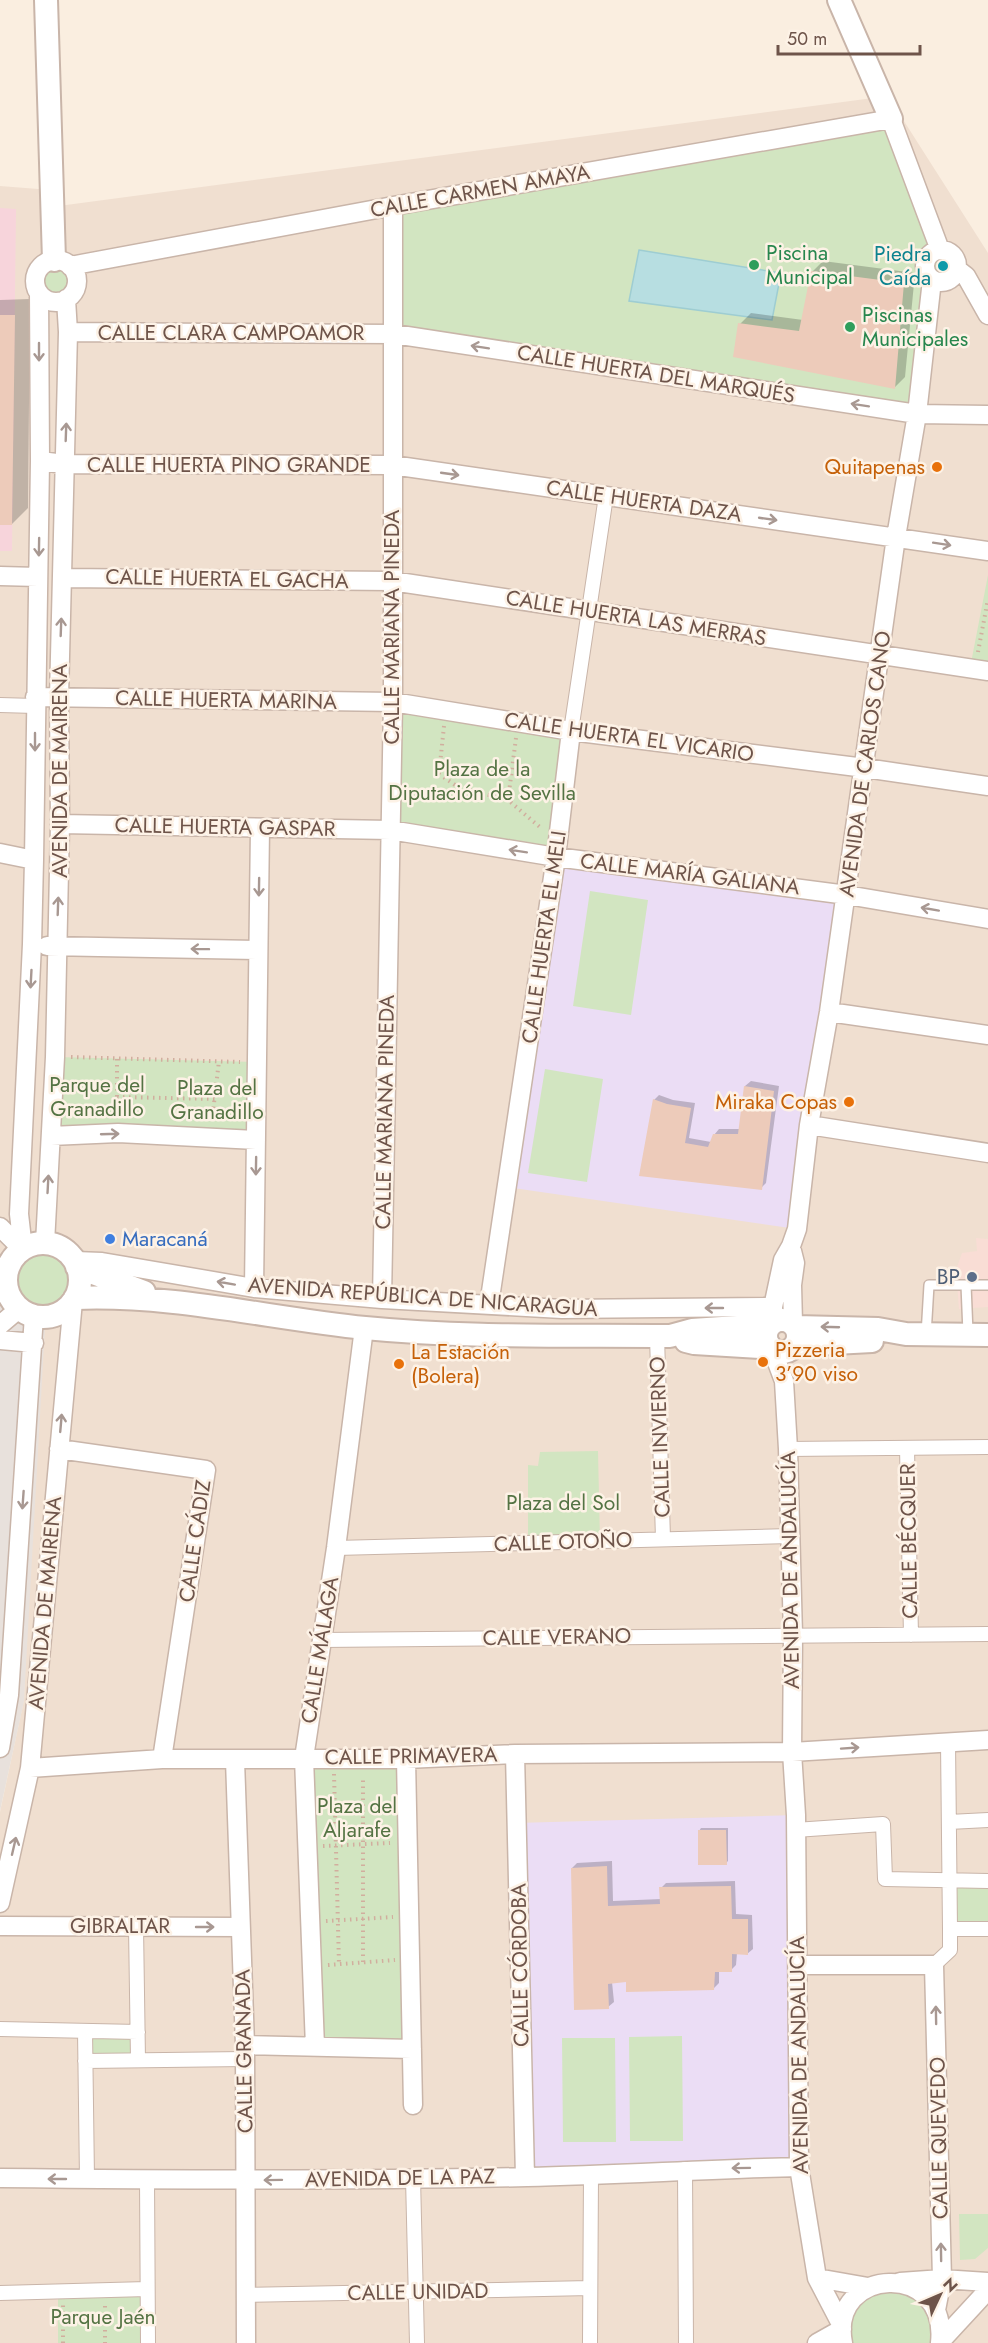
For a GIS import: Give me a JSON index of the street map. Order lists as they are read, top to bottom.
{
  "streets": {
    "street": [
      "CALLE CARMEN AMAYA",
      "CALLE CLARA CAMPOAMOR",
      "CALLE HUERTA DEL MARQUÉS",
      "CALLE HUERTA PINO GRANDE",
      "CALLE HUERTA DAZA",
      "CALLE HUERTA EL GACHA",
      "CALLE HUERTA LAS MERRAS",
      "CALLE MARIANA PINEDA",
      "CALLE HUERTA MARINA",
      "CALLE HUERTA EL VICARIO",
      "AVENIDA DE CARLOS CANO",
      "AVENIDA DE MAIRENA",
      "CALLE HUERTA GASPAR",
      "CALLE MARÍA GALIANA",
      "CALLE HUERTA EL MELI",
      "AVENIDA REPÚBLICA DE NICARAGUA",
      "CALLE INVIERNO",
      "CALLE CÁDIZ",
      "CALLE BÉCQUER",
      "CALLE OTOÑO",
      "AVENIDA DE ANDALUCÍA",
      "CALLE VERANO",
      "CALLE MÁLAGA",
      "CALLE PRIMAVERA",
      "GIBRALTAR",
      "CALLE CÓRDOBA",
      "CALLE GRANADA",
      "CALLE QUEVEDO",
      "AVENIDA DE LA PAZ",
      "CALLE UNIDAD"
    ]
  },
  "crossings": [
    ["CALLE CARMEN AMAYA", "CALLE MARIANA PINEDA"],
    ["CALLE CARMEN AMAYA", "AVENIDA DE MAIRENA"],
    ["CALLE CLARA CAMPOAMOR", "CALLE HUERTA DEL MARQUÉS"],
    ["CALLE CLARA CAMPOAMOR", "CALLE MARIANA PINEDA"],
    ["CALLE CLARA CAMPOAMOR", "AVENIDA DE MAIRENA"],
    ["CALLE HUERTA DEL MARQUÉS", "CALLE MARIANA PINEDA"],
    ["CALLE HUERTA DEL MARQUÉS", "AVENIDA DE CARLOS CANO"],
    ["CALLE HUERTA PINO GRANDE", "CALLE HUERTA DAZA"],
    ["CALLE HUERTA PINO GRANDE", "CALLE MARIANA PINEDA"],
    ["CALLE HUERTA PINO GRANDE", "AVENIDA DE MAIRENA"],
    ["CALLE HUERTA DAZA", "CALLE MARIANA PINEDA"],
    ["CALLE HUERTA DAZA", "AVENIDA DE CARLOS CANO"],
    ["CALLE HUERTA DAZA", "CALLE HUERTA EL MELI"],
    ["CALLE HUERTA EL GACHA", "CALLE HUERTA LAS MERRAS"],
    ["CALLE HUERTA EL GACHA", "CALLE MARIANA PINEDA"],
    ["CALLE HUERTA EL GACHA", "AVENIDA DE MAIRENA"],
    ["CALLE HUERTA LAS MERRAS", "CALLE MARIANA PINEDA"],
    ["CALLE HUERTA LAS MERRAS", "AVENIDA DE CARLOS CANO"],
    ["CALLE HUERTA LAS MERRAS", "CALLE HUERTA EL MELI"],
    ["CALLE MARIANA PINEDA", "CALLE HUERTA MARINA"],
    ["CALLE MARIANA PINEDA", "CALLE HUERTA EL VICARIO"],
    ["CALLE MARIANA PINEDA", "CALLE HUERTA GASPAR"],
    ["CALLE MARIANA PINEDA", "CALLE MARÍA GALIANA"],
    ["CALLE MARIANA PINEDA", "AVENIDA REPÚBLICA DE NICARAGUA"],
    ["CALLE HUERTA MARINA", "CALLE HUERTA EL VICARIO"],
    ["CALLE HUERTA MARINA", "AVENIDA DE MAIRENA"],
    ["CALLE HUERTA EL VICARIO", "AVENIDA DE CARLOS CANO"],
    ["CALLE HUERTA EL VICARIO", "CALLE HUERTA EL MELI"],
    ["AVENIDA DE CARLOS CANO", "CALLE MARÍA GALIANA"],
    ["AVENIDA DE CARLOS CANO", "AVENIDA REPÚBLICA DE NICARAGUA"],
    ["AVENIDA DE CARLOS CANO", "AVENIDA DE ANDALUCÍA"],
    ["AVENIDA DE MAIRENA", "CALLE HUERTA GASPAR"],
    ["AVENIDA DE MAIRENA", "AVENIDA REPÚBLICA DE NICARAGUA"],
    ["AVENIDA DE MAIRENA", "CALLE CÁDIZ"],
    ["AVENIDA DE MAIRENA", "CALLE PRIMAVERA"],
    ["CALLE HUERTA GASPAR", "CALLE MARÍA GALIANA"],
    ["CALLE MARÍA GALIANA", "CALLE HUERTA EL MELI"],
    ["CALLE HUERTA EL MELI", "AVENIDA REPÚBLICA DE NICARAGUA"],
    ["AVENIDA REPÚBLICA DE NICARAGUA", "CALLE INVIERNO"],
    ["AVENIDA REPÚBLICA DE NICARAGUA", "AVENIDA DE ANDALUCÍA"],
    ["AVENIDA REPÚBLICA DE NICARAGUA", "CALLE MÁLAGA"],
    ["CALLE INVIERNO", "CALLE OTOÑO"],
    ["CALLE CÁDIZ", "CALLE PRIMAVERA"],
    ["CALLE BÉCQUER", "CALLE VERANO"],
    ["CALLE OTOÑO", "AVENIDA DE ANDALUCÍA"],
    ["CALLE OTOÑO", "CALLE MÁLAGA"],
    ["AVENIDA DE ANDALUCÍA", "CALLE VERANO"],
    ["AVENIDA DE ANDALUCÍA", "CALLE PRIMAVERA"],
    ["AVENIDA DE ANDALUCÍA", "AVENIDA DE LA PAZ"],
    ["CALLE VERANO", "CALLE MÁLAGA"],
    ["CALLE MÁLAGA", "CALLE PRIMAVERA"],
    ["CALLE PRIMAVERA", "CALLE CÓRDOBA"],
    ["CALLE PRIMAVERA", "CALLE GRANADA"],
    ["GIBRALTAR", "CALLE GRANADA"],
    ["CALLE CÓRDOBA", "AVENIDA DE LA PAZ"],
    ["CALLE GRANADA", "AVENIDA DE LA PAZ"],
    ["CALLE GRANADA", "CALLE UNIDAD"]
  ],
  "one_way": ["CALLE HUERTA DEL MARQUÉS", "CALLE HUERTA DAZA", "CALLE QUEVEDO"],
  "parks": [
    "Plaza de la Diputación de Sevilla",
    "Parque del Granadillo",
    "Plaza del Granadillo",
    "Plaza del Sol",
    "Plaza del Aljarafe",
    "Parque Jaén"
  ],
  "places": [
    "Piscina Municipal",
    "Piedra Caída",
    "Piscinas Municipales",
    "Quitapenas",
    "Miraka Copas",
    "Maracaná",
    "BP",
    "Pizzeria 3’90 viso",
    "La Estación (Bolera)"
  ],
  "scale_bar": "50 m",
  "north": "top right"
}
